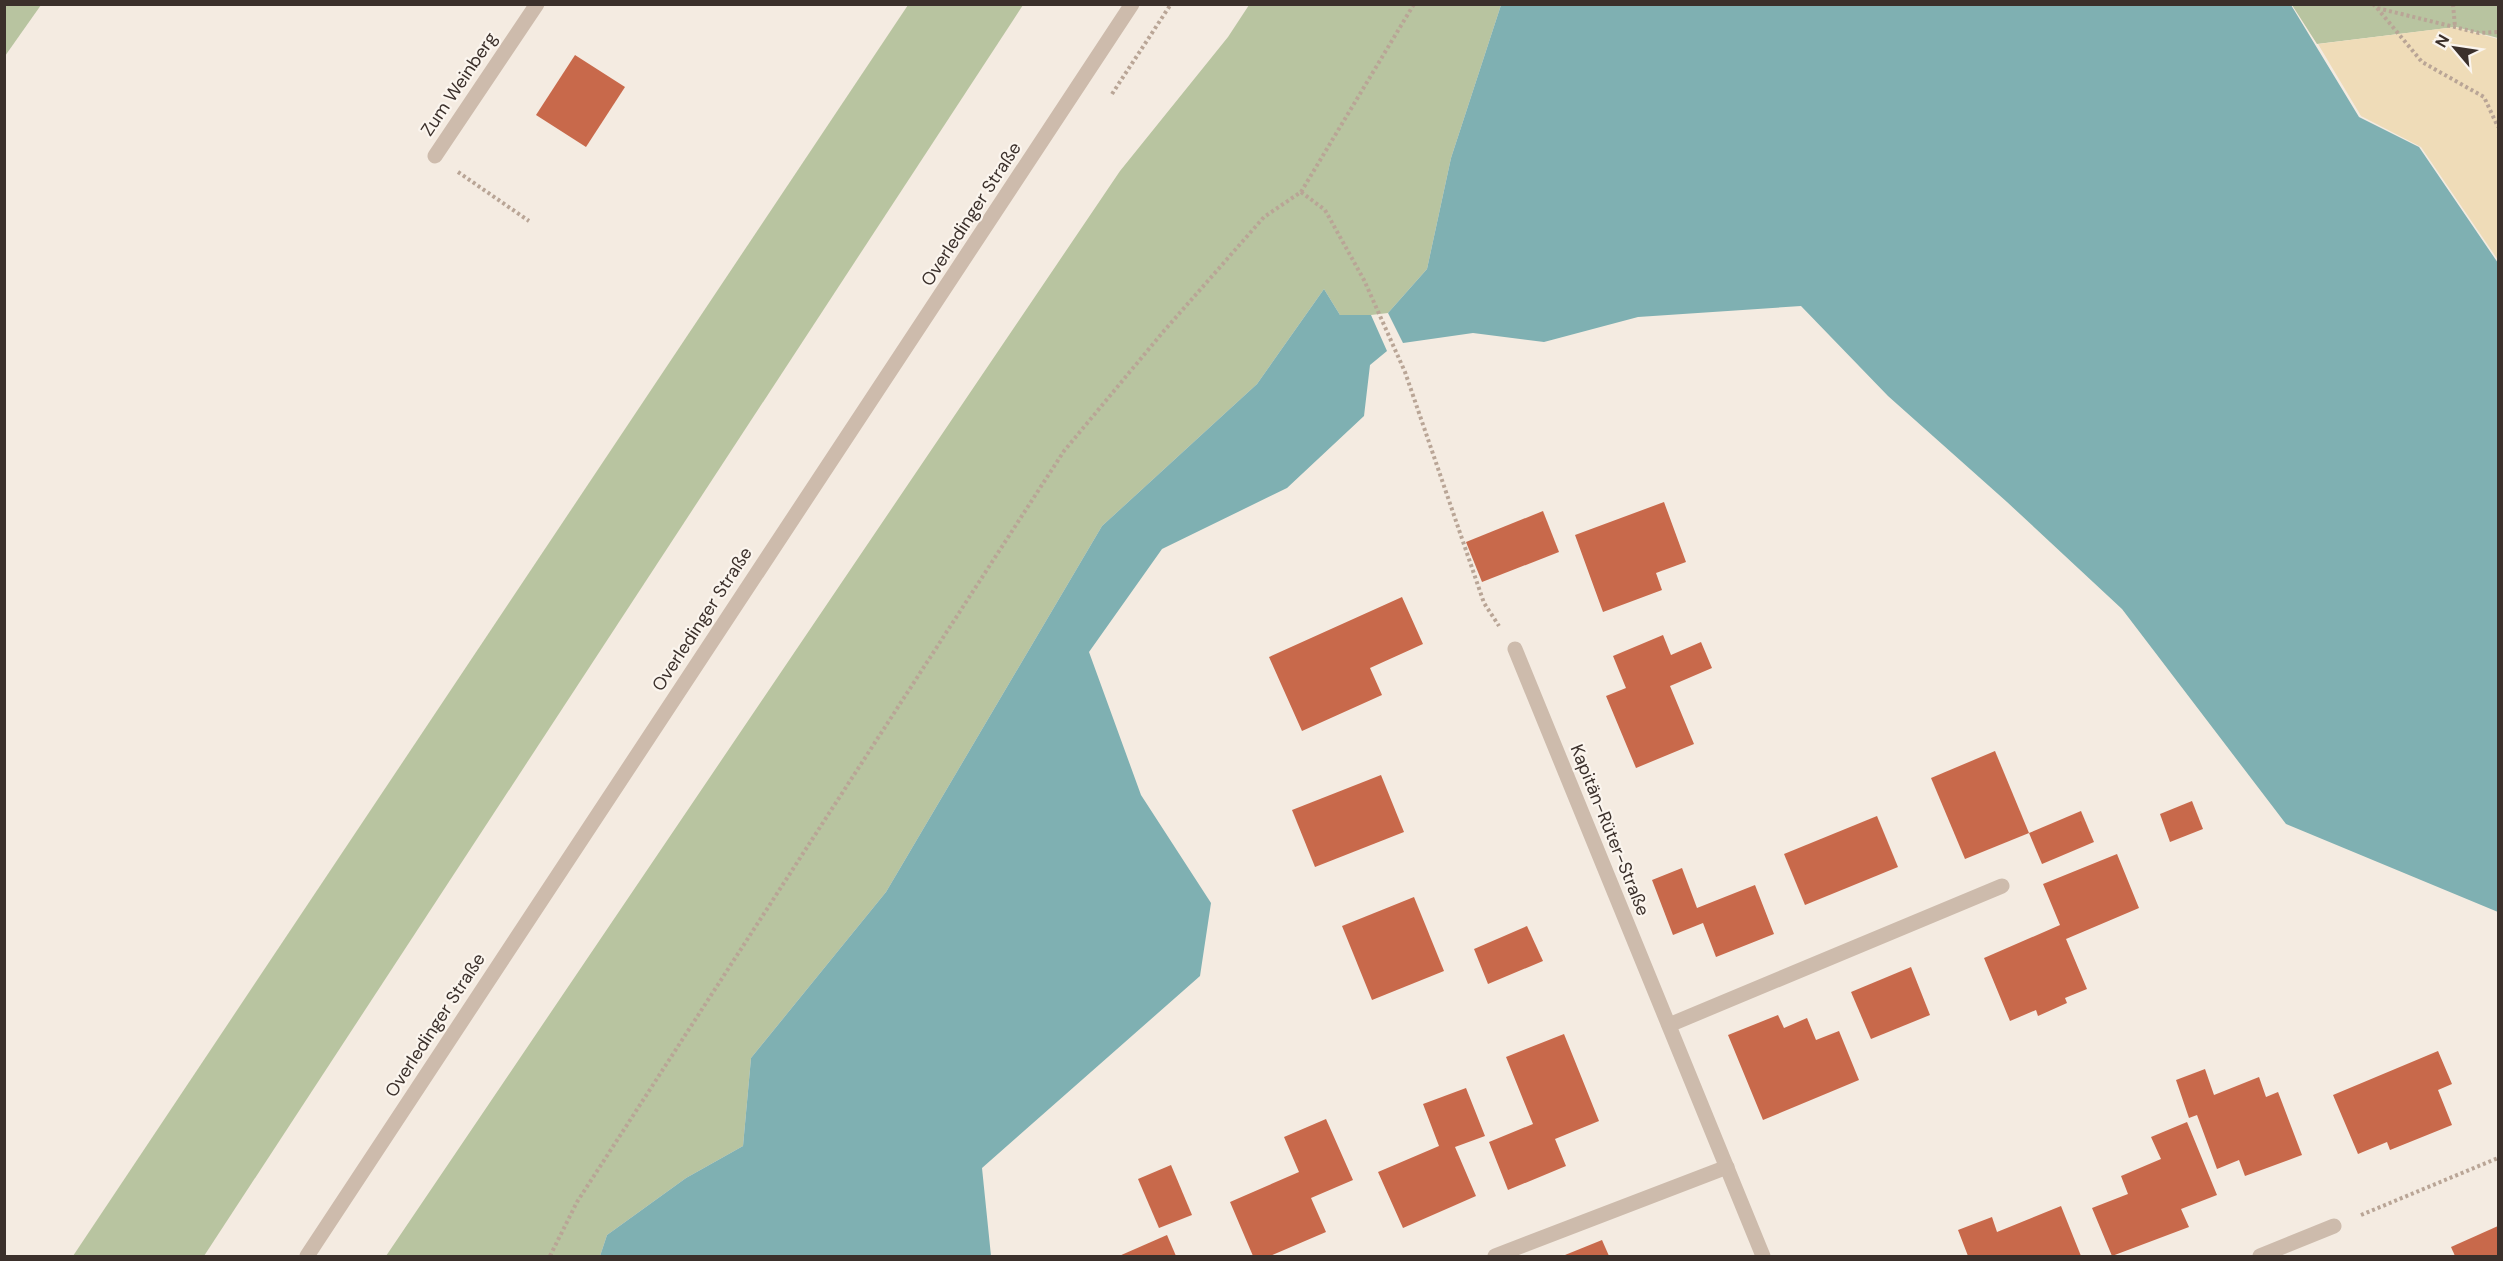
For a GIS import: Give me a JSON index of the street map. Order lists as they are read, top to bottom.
{
  "streets": {
    "street": ["Zum Weinberg", "Overledinger Straße", "Kapitän-Rüter-Straße"]
  },
  "north": "top left"
}
